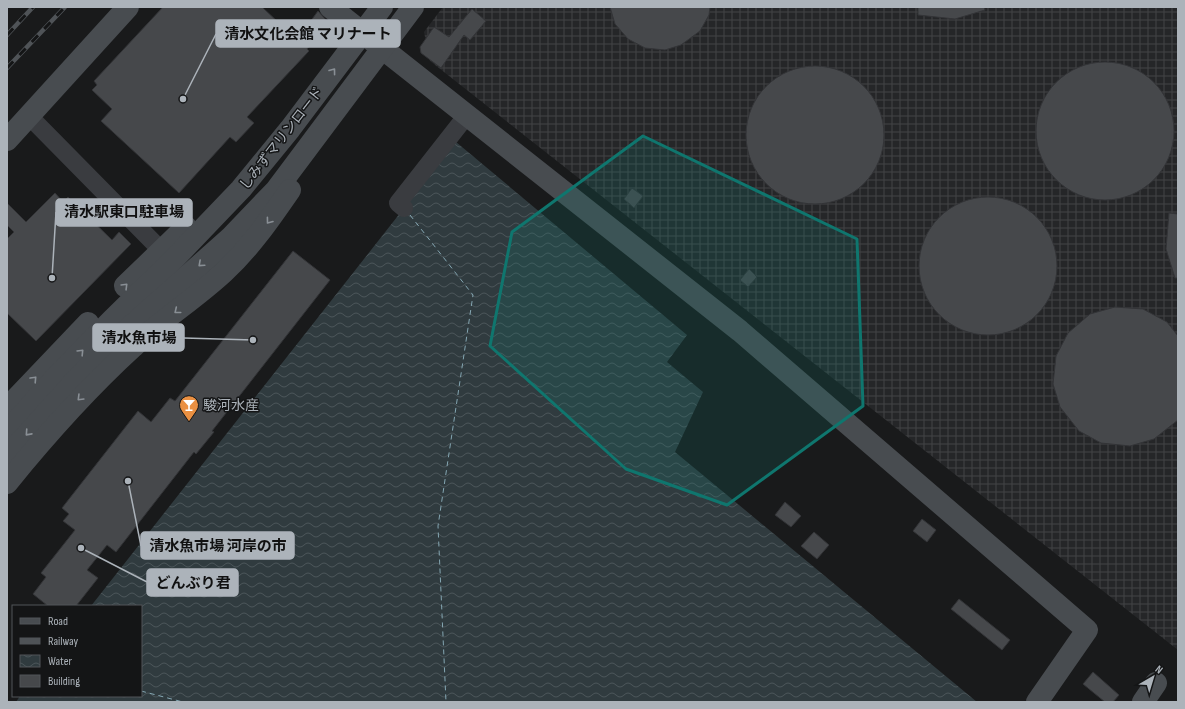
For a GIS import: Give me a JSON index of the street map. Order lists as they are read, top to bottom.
{
  "streets": {
    "street": ["しみずマリンロード"]
  },
  "places": {
    "other": [
      "清水文化会館 マリナート",
      "清水駅東口駐車場",
      "清水魚市場",
      "清水魚市場 河岸の市",
      "どんぶり君"
    ],
    "bar": ["駿河水産"]
  },
  "legend": [
    "Road",
    "Railway",
    "Water",
    "Building"
  ],
  "north": "top right"
}
